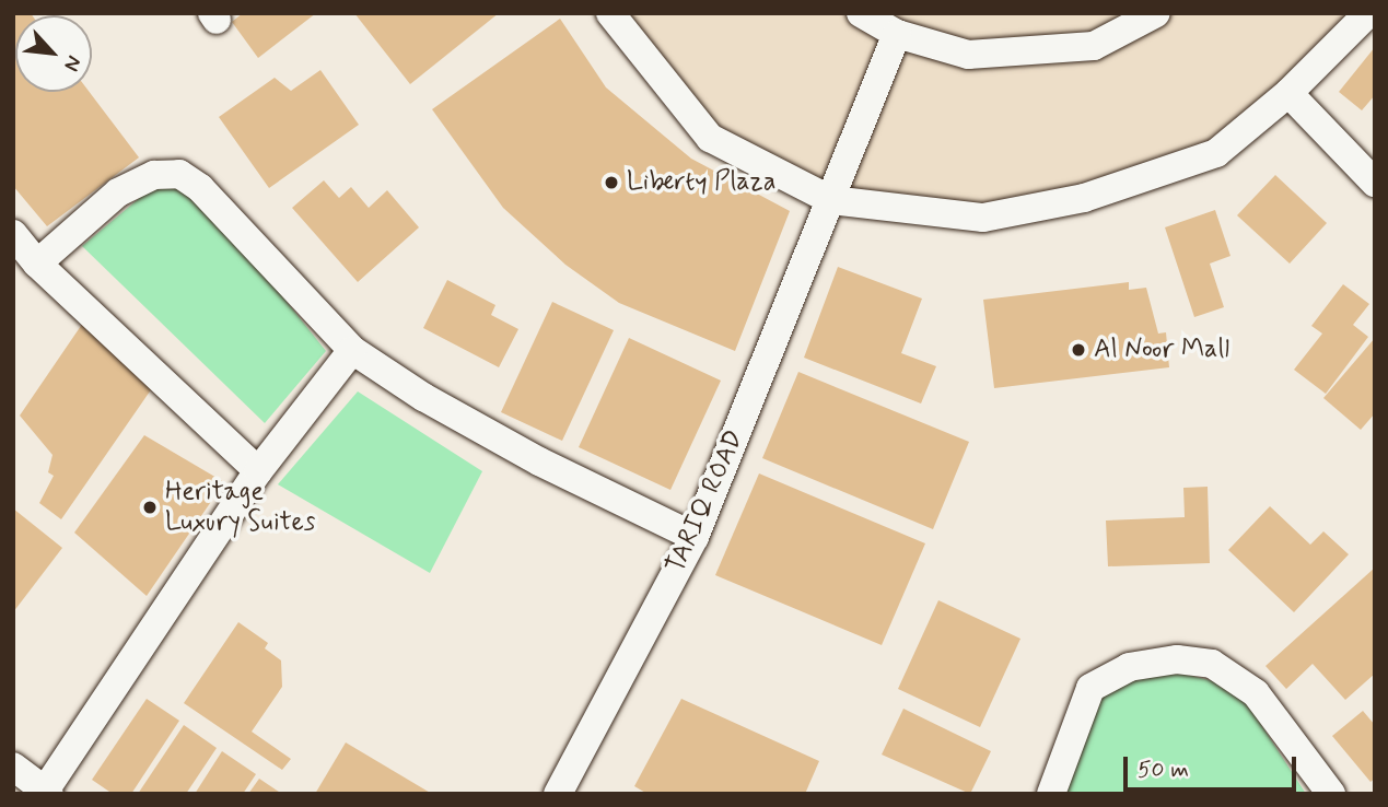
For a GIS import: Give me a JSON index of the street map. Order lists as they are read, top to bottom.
{
  "streets": {
    "street": ["TARIQ ROAD"]
  },
  "places": ["Liberty Plaza", "Al Noor Mall", "Heritage Luxury Suites"],
  "scale_bar": "50 m",
  "north": "bottom right"
}
